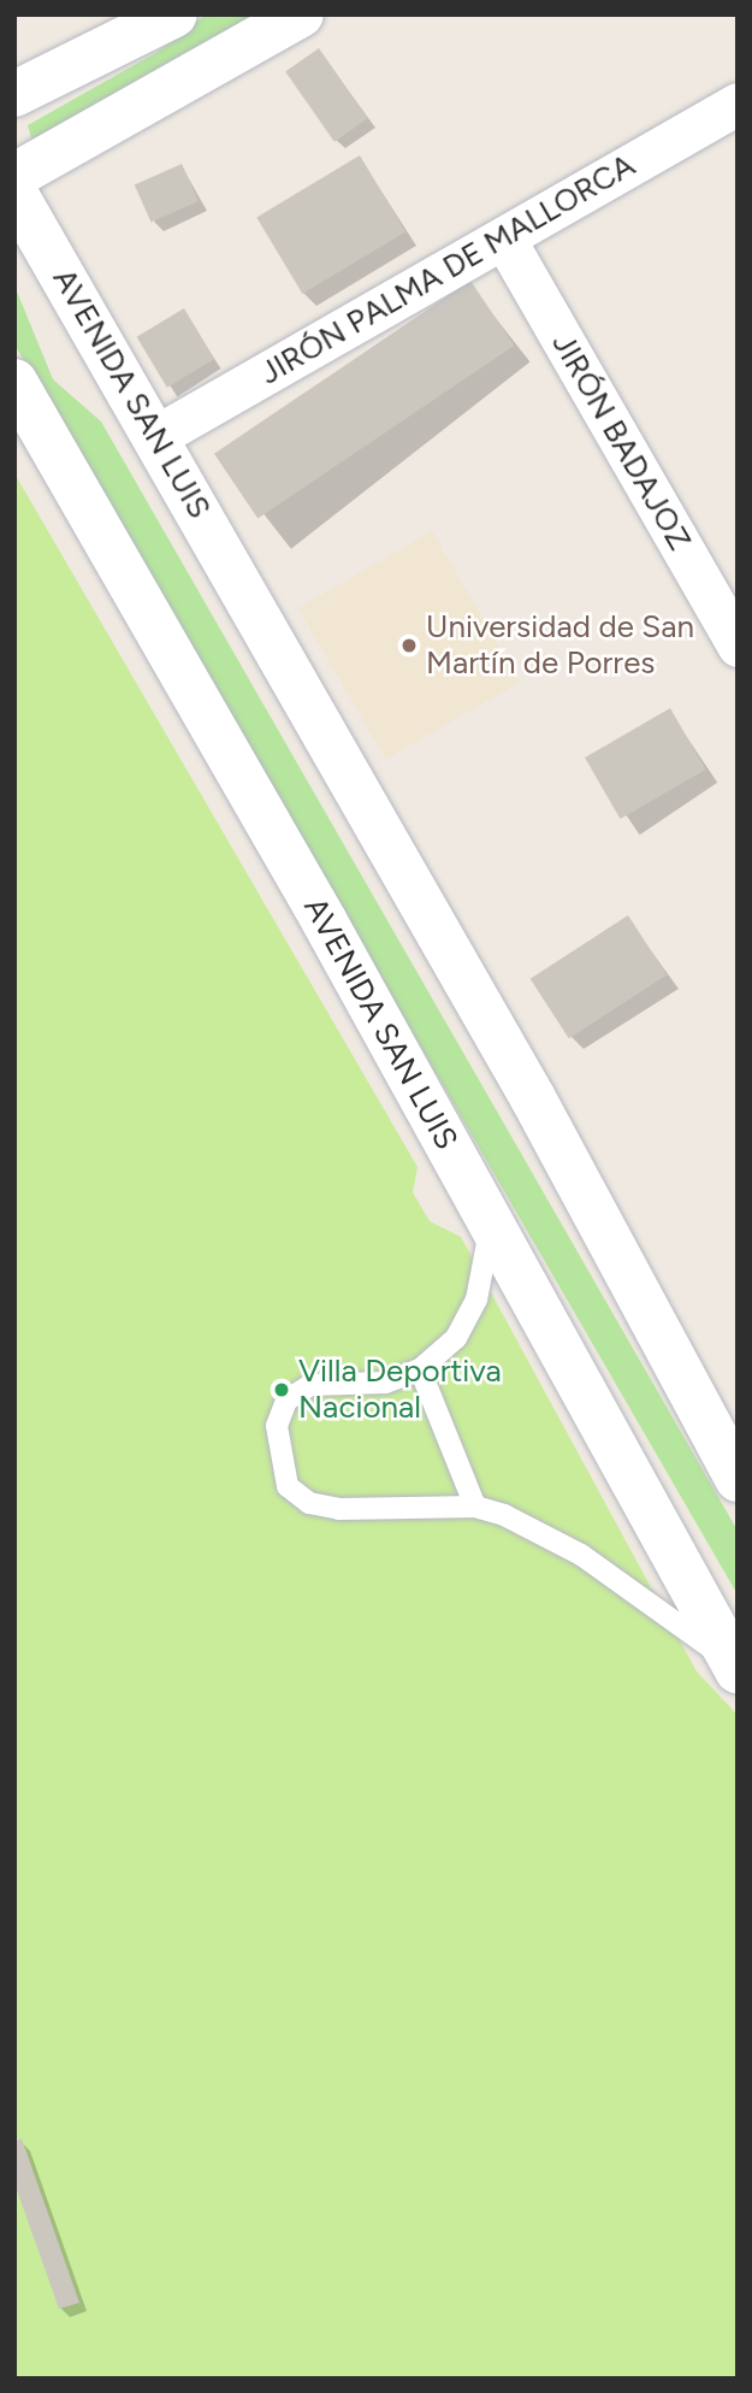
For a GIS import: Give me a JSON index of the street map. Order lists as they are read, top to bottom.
{
  "streets": {
    "main road": ["AVENIDA SAN LUIS"],
    "street": ["JIRÓN PALMA DE MALLORCA", "JIRÓN BADAJOZ"]
  },
  "crossings": [
    ["JIRÓN PALMA DE MALLORCA", "AVENIDA SAN LUIS"],
    ["JIRÓN PALMA DE MALLORCA", "JIRÓN BADAJOZ"]
  ],
  "places": ["Universidad de San Martín de Porres", "Villa Deportiva Nacional"]
}
